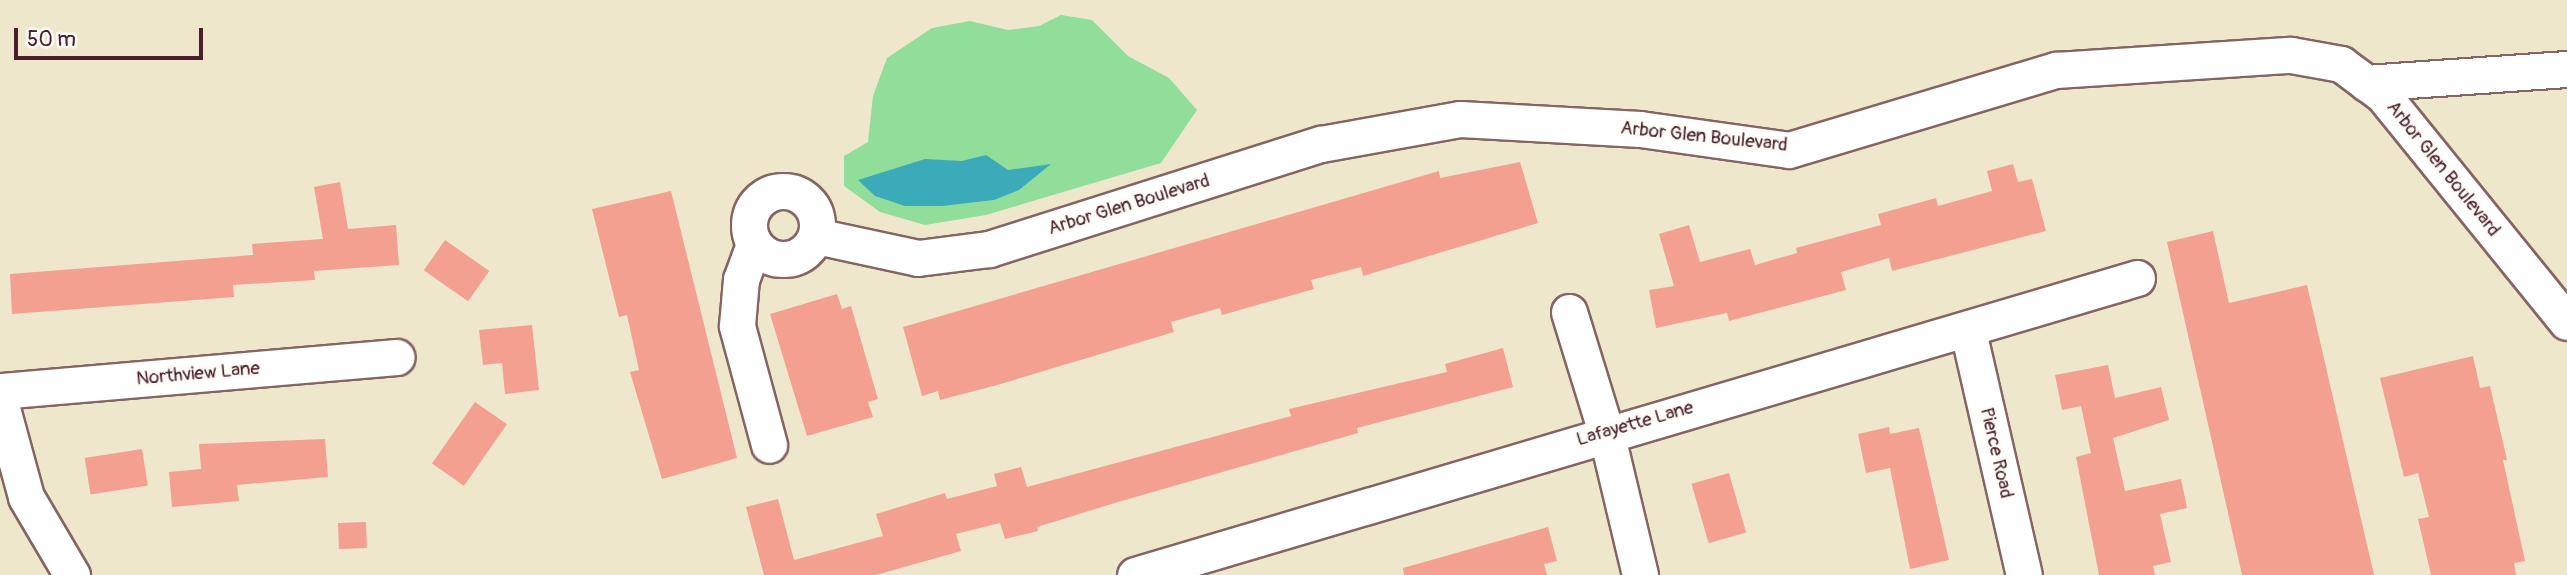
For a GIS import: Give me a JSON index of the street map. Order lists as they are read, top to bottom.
{
  "streets": {
    "street": [
      "Arbor Glen Boulevard",
      "Northview Lane",
      "Lafayette Lane",
      "Pierce Road"
    ]
  },
  "crossings": [
    ["Lafayette Lane", "Pierce Road"]
  ],
  "scale_bar": "50 m"
}
